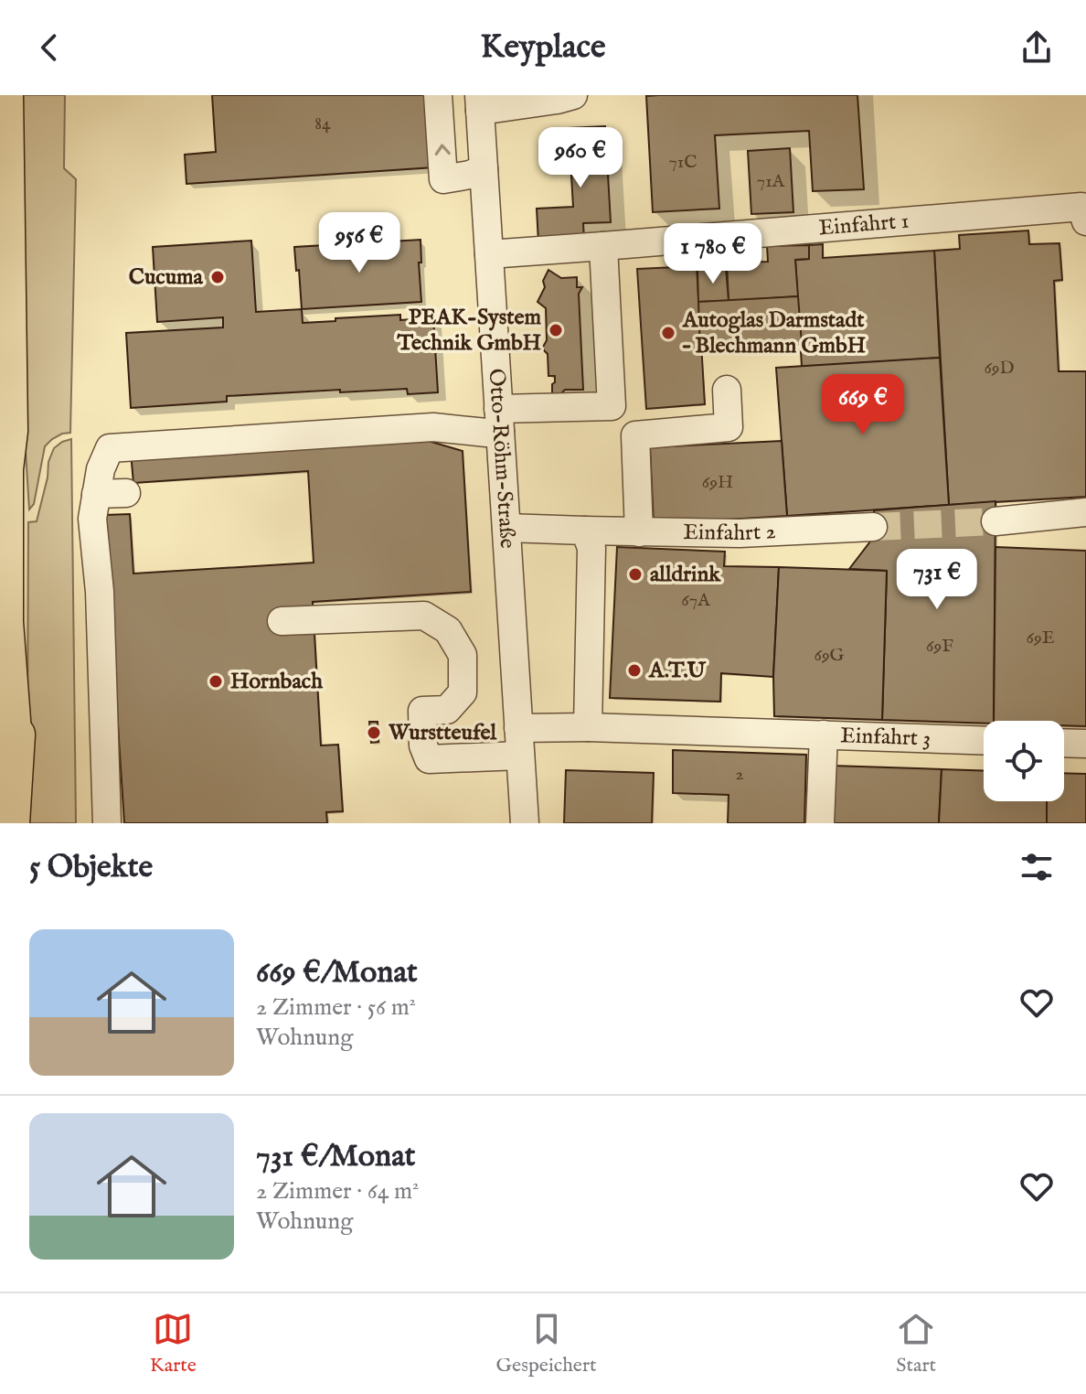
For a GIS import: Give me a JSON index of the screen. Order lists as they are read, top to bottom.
{
  "streets": {
    "street": [
      "Einfahrt 1",
      "Otto-Röhm-Straße",
      "Einfahrt 2",
      "Einfahrt 3"
    ]
  },
  "crossings": [
    ["Einfahrt 1", "Otto-Röhm-Straße"],
    ["Otto-Röhm-Straße", "Einfahrt 2"],
    ["Otto-Röhm-Straße", "Einfahrt 3"]
  ],
  "places": [
    "Cucuma",
    "PEAK-System Technik GmbH",
    "Autoglas Darmstadt – Blechmann GmbH",
    "alldrink",
    "A.T.U",
    "Hornbach",
    "Wurstteufel"
  ],
  "house_numbers": [
    "84",
    "71C",
    "71A",
    "69D",
    "69H",
    "67A",
    "69E",
    "69F",
    "69G",
    "2"
  ],
  "page": {
    "header": "Keyplace",
    "price": [
      "960 €",
      "956 €",
      "1 780 €",
      "669 €",
      "731 €"
    ],
    "heading": "5 Objekte",
    "list": [
      {
        "name": "669 €/Monat",
        "note": "2 Zimmer · 56 m² · Wohnung"
      },
      {
        "name": "731 €/Monat",
        "note": "2 Zimmer · 64 m² · Wohnung"
      }
    ],
    "tabs": ["Karte", "Gespeichert", "Start"]
  }
}
